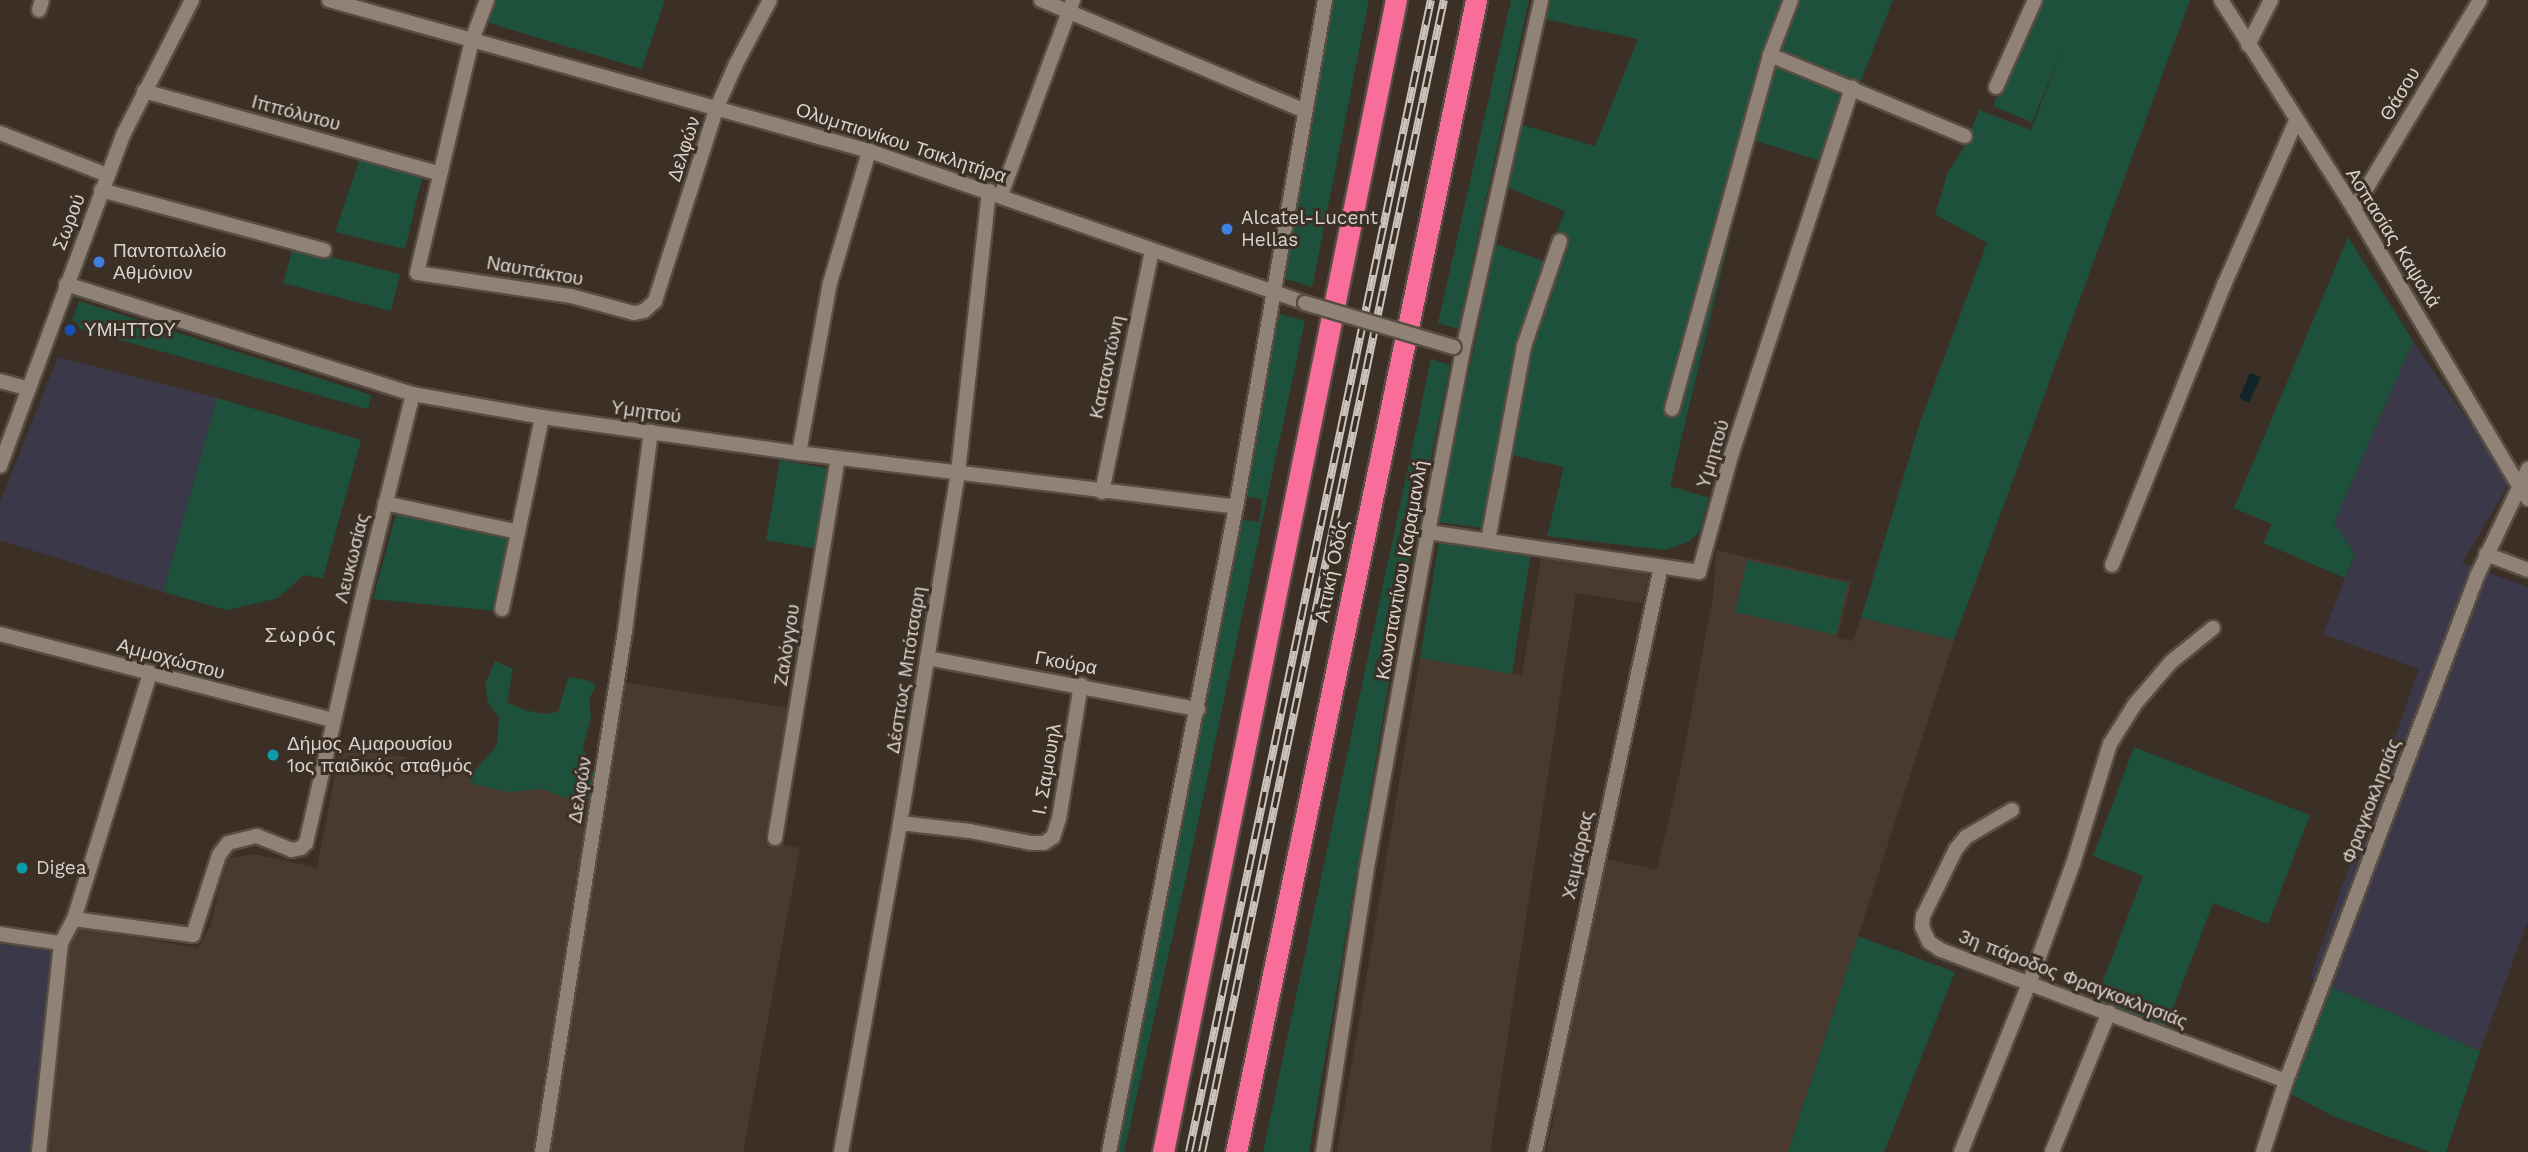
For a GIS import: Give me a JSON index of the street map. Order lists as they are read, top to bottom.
{
  "streets": {
    "highway": ["Αττική Οδός"],
    "street": [
      "Θάσου",
      "Ιππόλυτου",
      "Ολυμπιονίκου Τσικλητήρα",
      "Δελφών",
      "Σωρού",
      "Ασπασίας Καψαλά",
      "Ναυπάκτου",
      "Κατσαντώνη",
      "Υμηττού",
      "Λευκωσίας",
      "Κωνσταντίνου Καραμανλή",
      "Ζαλόγγου",
      "Αμμοχώστου",
      "Γκούρα",
      "Δέσπως Μπότσαρη",
      "Ι. Σαμουηλ",
      "Φραγκοκλησιάς",
      "Χειμάρρας",
      "3η πάροδος Φραγκοκλησιάς"
    ]
  },
  "crossings": [
    ["Θάσου", "Ασπασίας Καψαλά"],
    ["Ιππόλυτου", "Σωρού"],
    ["Ιππόλυτου", "Ναυπάκτου"],
    ["Ολυμπιονίκου Τσικλητήρα", "Δελφών"],
    ["Ολυμπιονίκου Τσικλητήρα", "Κατσαντώνη"],
    ["Ολυμπιονίκου Τσικλητήρα", "Κωνσταντίνου Καραμανλή"],
    ["Ολυμπιονίκου Τσικλητήρα", "Δέσπως Μπότσαρη"],
    ["Δελφών", "Ναυπάκτου"],
    ["Δελφών", "Υμηττού"],
    ["Σωρού", "Υμηττού"],
    ["Ασπασίας Καψαλά", "Φραγκοκλησιάς"],
    ["Κατσαντώνη", "Υμηττού"],
    ["Υμηττού", "Λευκωσίας"],
    ["Υμηττού", "Κωνσταντίνου Καραμανλή"],
    ["Υμηττού", "Ζαλόγγου"],
    ["Υμηττού", "Δέσπως Μπότσαρη"],
    ["Υμηττού", "Χειμάρρας"],
    ["Λευκωσίας", "Αμμοχώστου"],
    ["Γκούρα", "Δέσπως Μπότσαρη"],
    ["Γκούρα", "Ι. Σαμουηλ"],
    ["Δέσπως Μπότσαρη", "Ι. Σαμουηλ"],
    ["Φραγκοκλησιάς", "3η πάροδος Φραγκοκλησιάς"]
  ],
  "districts": ["Σωρός"],
  "places": [
    "Alcatel-Lucent Hellas",
    "Παντοπωλείο Αθμόνιον",
    "ΥΜΗΤΤΟΥ",
    "Δήμος Αμαρουσίου 1ος παιδικός σταθμός",
    "Digea"
  ]
}
